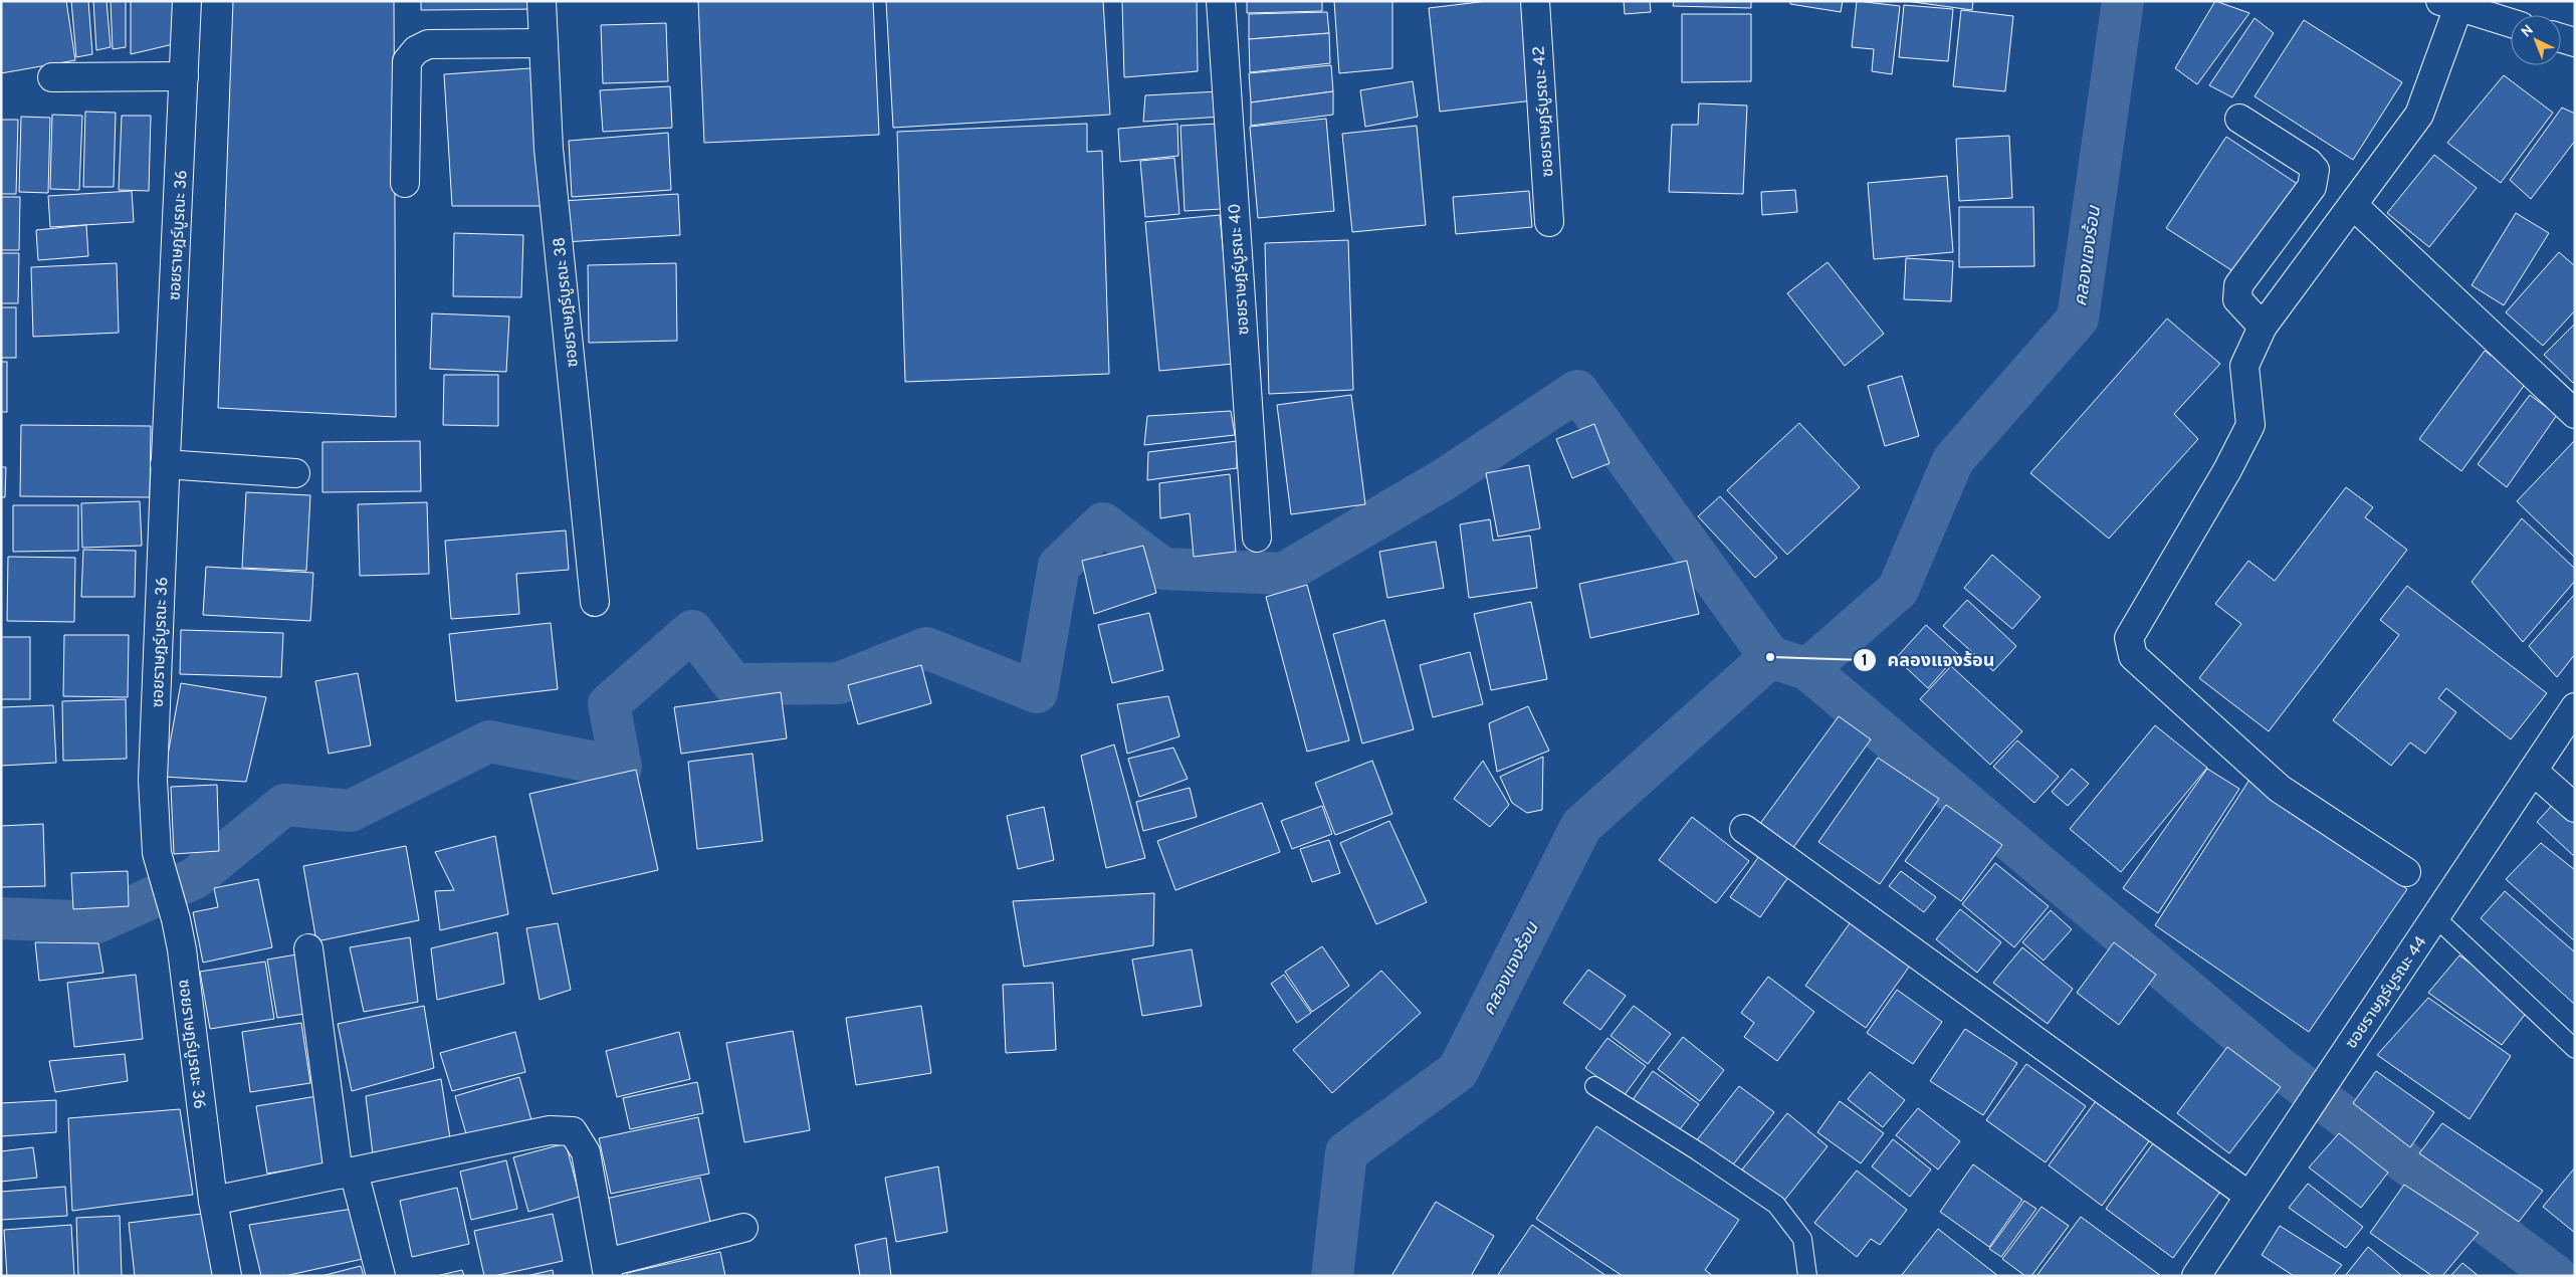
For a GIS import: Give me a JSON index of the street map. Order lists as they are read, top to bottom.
{
  "streets": {
    "street": [
      "ซอยราษฎร์บูรณะ 42",
      "ซอยราษฎร์บูรณะ 36",
      "ซอยราษฎร์บูรณะ 40",
      "ซอยราษฎร์บูรณะ 38",
      "ซอยราษฎร์บูรณะ 44"
    ]
  },
  "water": ["คลองแจงร้อน"],
  "places": ["คลองแจงร้อน"],
  "north": "top left"
}
